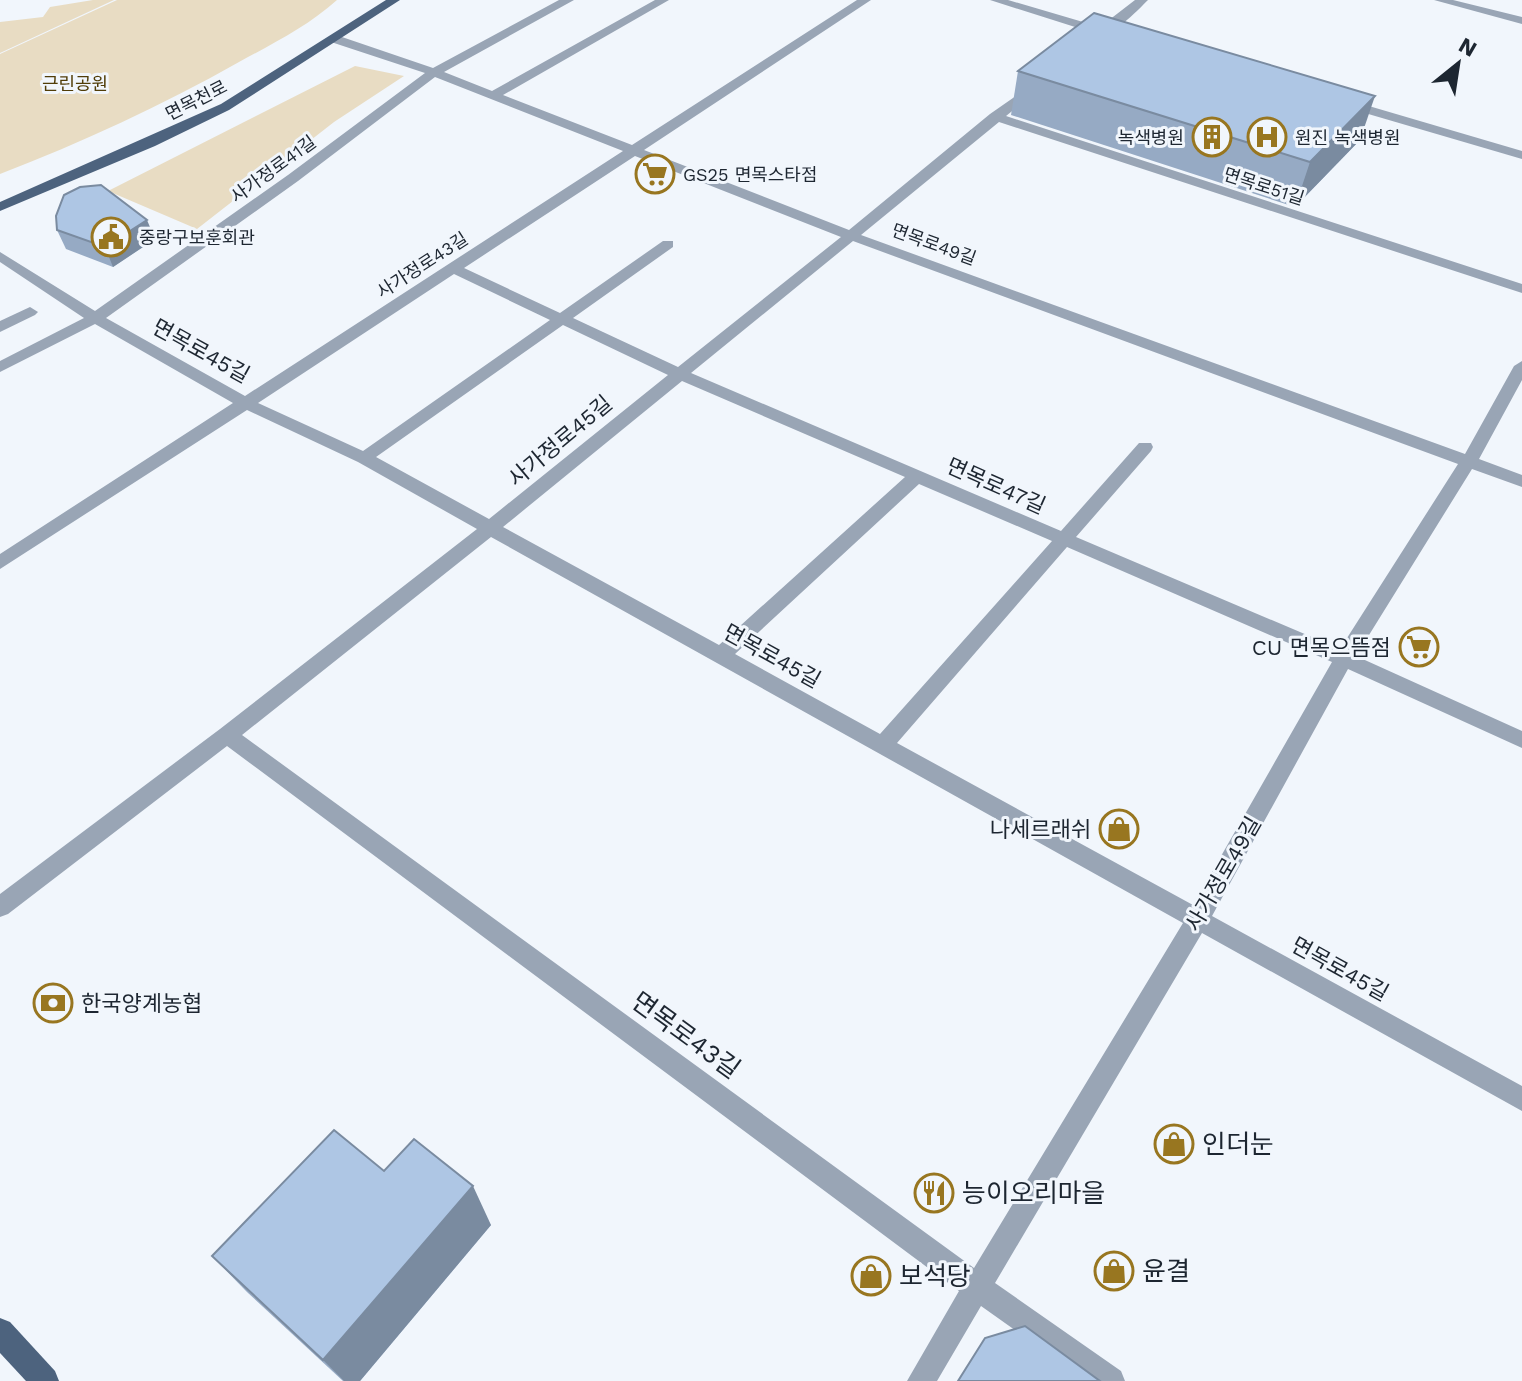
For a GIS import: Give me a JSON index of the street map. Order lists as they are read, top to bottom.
{
  "streets": {
    "main road": ["면목천로"],
    "street": [
      "사가정로41길",
      "면목로51길",
      "면목로49길",
      "사가정로43길",
      "면목로45길",
      "사가정로45길",
      "면목로47길",
      "사가정로49길",
      "면목로43길"
    ]
  },
  "crossings": [
    ["면목천로", "면목로49길"],
    ["사가정로41길", "면목로49길"],
    ["사가정로41길", "면목로45길"],
    ["면목로51길", "사가정로45길"],
    ["면목로49길", "사가정로43길"],
    ["면목로49길", "사가정로45길"],
    ["면목로49길", "사가정로49길"],
    ["사가정로43길", "면목로45길"],
    ["사가정로43길", "면목로47길"],
    ["면목로45길", "사가정로45길"],
    ["면목로45길", "사가정로49길"],
    ["사가정로45길", "면목로47길"],
    ["사가정로45길", "면목로43길"],
    ["면목로47길", "사가정로49길"],
    ["사가정로49길", "면목로43길"]
  ],
  "parks": ["근린공원"],
  "places": {
    "building": ["녹색병원"],
    "hospital": ["원진 녹색병원"],
    "supermarket": ["GS25 면목스타점", "CU 면목으뜸점"],
    "public building": ["중랑구보훈회관"],
    "shop": [
      "나세르래쉬",
      "인더눈",
      "윤결",
      "보석당"
    ],
    "bank": ["한국양계농협"],
    "restaurant": ["능이오리마을"]
  },
  "north": "top right"
}
